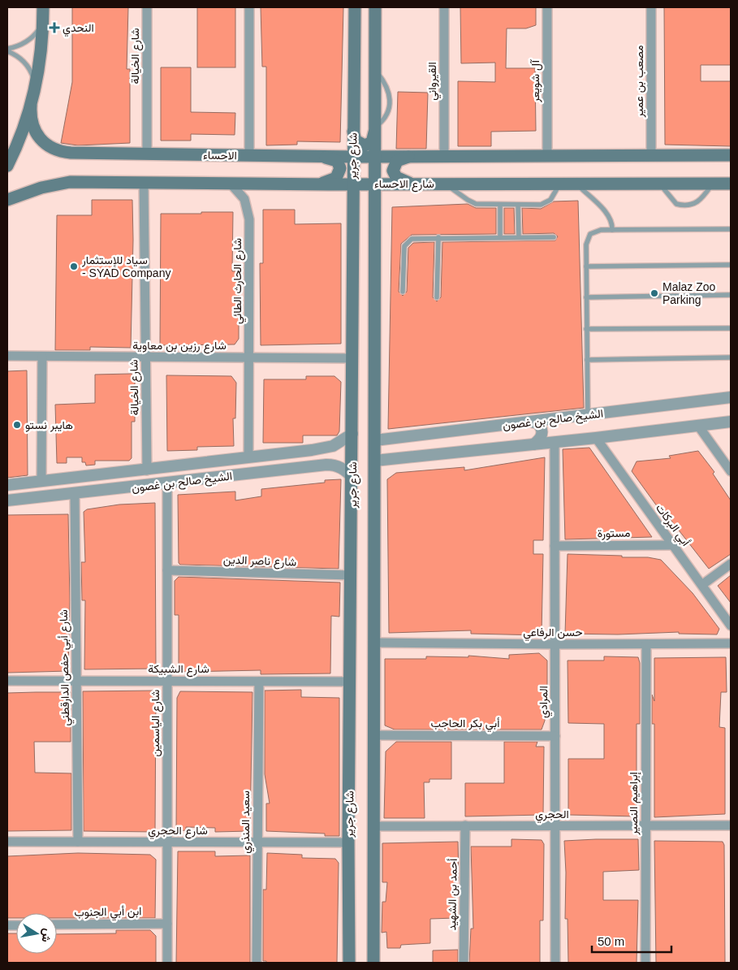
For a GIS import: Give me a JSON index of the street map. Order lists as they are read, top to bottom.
{
  "streets": {
    "main road": ["الاحساء", "شارع جرير", "شارع الاحساء"],
    "street": [
      "شارع الخيالة",
      "القيرواني",
      "آل شويعر",
      "مصعب بن عمير",
      "شارع الحارث الطائي",
      "شارع رزين بن معاوية",
      "الشيخ صالح بن غصون",
      "أبي البركات",
      "مستورة",
      "شارع ناصر الدين",
      "حسن الرفاعي",
      "شارع أبي حفص الدارقطني",
      "شارع الشبيكة",
      "المرادي",
      "شارع الياسمين",
      "أبي بكر الحاجب",
      "إبراهيم النصير",
      "الحجري",
      "سعيد المنذري",
      "شارع الحجري",
      "أحمد بن الشهيد",
      "ابن أبي الجنوب"
    ]
  },
  "crossings": [
    ["شارع الخيالة", "الاحساء"],
    ["شارع الخيالة", "شارع الاحساء"],
    ["شارع الخيالة", "شارع رزين بن معاوية"],
    ["شارع الخيالة", "الشيخ صالح بن غصون"],
    ["الاحساء", "شارع جرير"],
    ["شارع جرير", "شارع الاحساء"],
    ["شارع جرير", "شارع رزين بن معاوية"],
    ["شارع جرير", "الشيخ صالح بن غصون"],
    ["شارع جرير", "شارع ناصر الدين"],
    ["شارع جرير", "حسن الرفاعي"],
    ["شارع جرير", "شارع الشبيكة"],
    ["شارع جرير", "أبي بكر الحاجب"],
    ["شارع جرير", "الحجري"],
    ["شارع جرير", "شارع الحجري"],
    ["شارع الاحساء", "شارع الحارث الطائي"],
    ["شارع الحارث الطائي", "شارع رزين بن معاوية"],
    ["شارع الحارث الطائي", "الشيخ صالح بن غصون"],
    ["الشيخ صالح بن غصون", "أبي البركات"],
    ["الشيخ صالح بن غصون", "شارع أبي حفص الدارقطني"],
    ["الشيخ صالح بن غصون", "المرادي"],
    ["الشيخ صالح بن غصون", "شارع الياسمين"],
    ["أبي البركات", "مستورة"],
    ["مستورة", "المرادي"],
    ["شارع ناصر الدين", "شارع الياسمين"],
    ["حسن الرفاعي", "المرادي"],
    ["حسن الرفاعي", "إبراهيم النصير"],
    ["شارع أبي حفص الدارقطني", "شارع الشبيكة"],
    ["شارع أبي حفص الدارقطني", "شارع الحجري"],
    ["شارع الشبيكة", "شارع الياسمين"],
    ["شارع الشبيكة", "سعيد المنذري"],
    ["المرادي", "أبي بكر الحاجب"],
    ["المرادي", "الحجري"],
    ["شارع الياسمين", "شارع الحجري"],
    ["شارع الياسمين", "ابن أبي الجنوب"],
    ["إبراهيم النصير", "الحجري"],
    ["الحجري", "أحمد بن الشهيد"],
    ["سعيد المنذري", "شارع الحجري"]
  ],
  "places": {
    "health": ["النحدي"],
    "other": ["سياد للإستثمار - SYAD Company", "Malaz Zoo Parking", "هايبر نستو"]
  },
  "scale_bar": "50 m",
  "north": "right"
}
